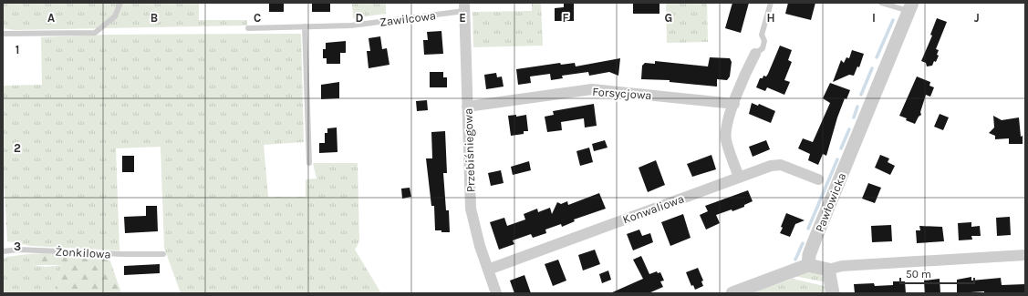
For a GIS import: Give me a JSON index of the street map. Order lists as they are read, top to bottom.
{
  "streets": {
    "street": [
      "Forsycjowa",
      "Przebiśniegowa",
      "Pawłowicka",
      "Konwaliowa"
    ],
    "lane": ["Zawilcowa", "Żonkilowa"]
  },
  "crossings": [
    ["Zawilcowa", "Przebiśniegowa"],
    ["Forsycjowa", "Przebiśniegowa"],
    ["Przebiśniegowa", "Konwaliowa"]
  ],
  "scale_bar": "50 m",
  "grid": {
    "columns": [
      "A",
      "B",
      "C",
      "D",
      "E",
      "F",
      "G",
      "H",
      "I",
      "J"
    ],
    "rows": ["1", "2", "3"]
  }
}
